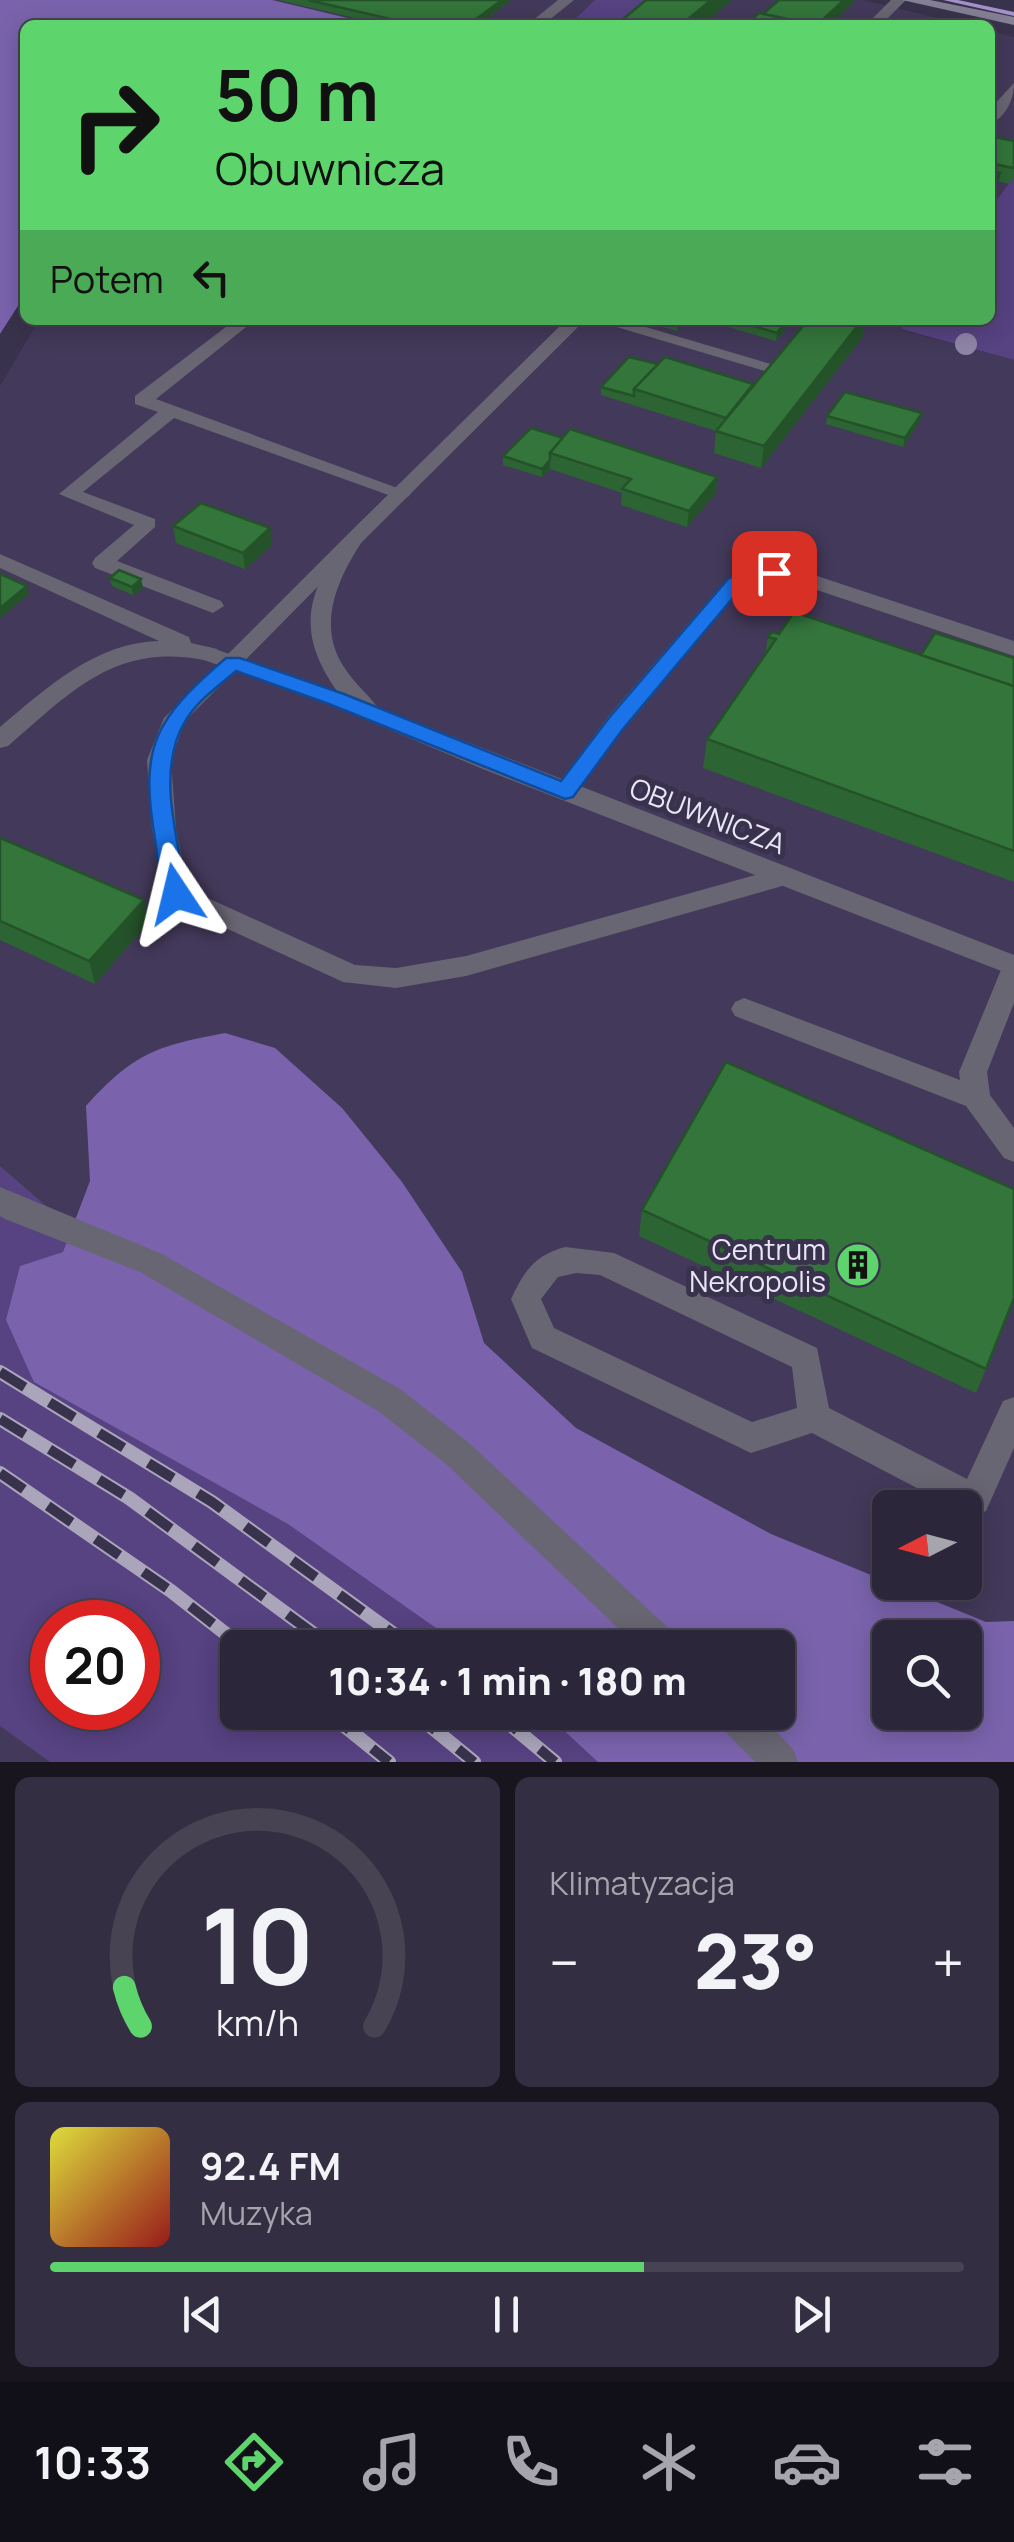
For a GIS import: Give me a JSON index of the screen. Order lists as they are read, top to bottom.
{
  "streets": {
    "street": ["OBUWNICZA"]
  },
  "places": {
    "building": ["Centrum Nekropolis"]
  },
  "north": "left",
  "page": {
    "turn": ["50 m", "Obuwnicza"],
    "then": "Potem",
    "limit": "20",
    "trip": "10:34 · 1 min · 180 m",
    "tile": "Klimatyzacja",
    "heat": ["−", "23°", "+"],
    "song": ["92.4 FM", "Muzyka"],
    "tabs": "10:33",
    "gauge": ["10", "km/h"]
  }
}
